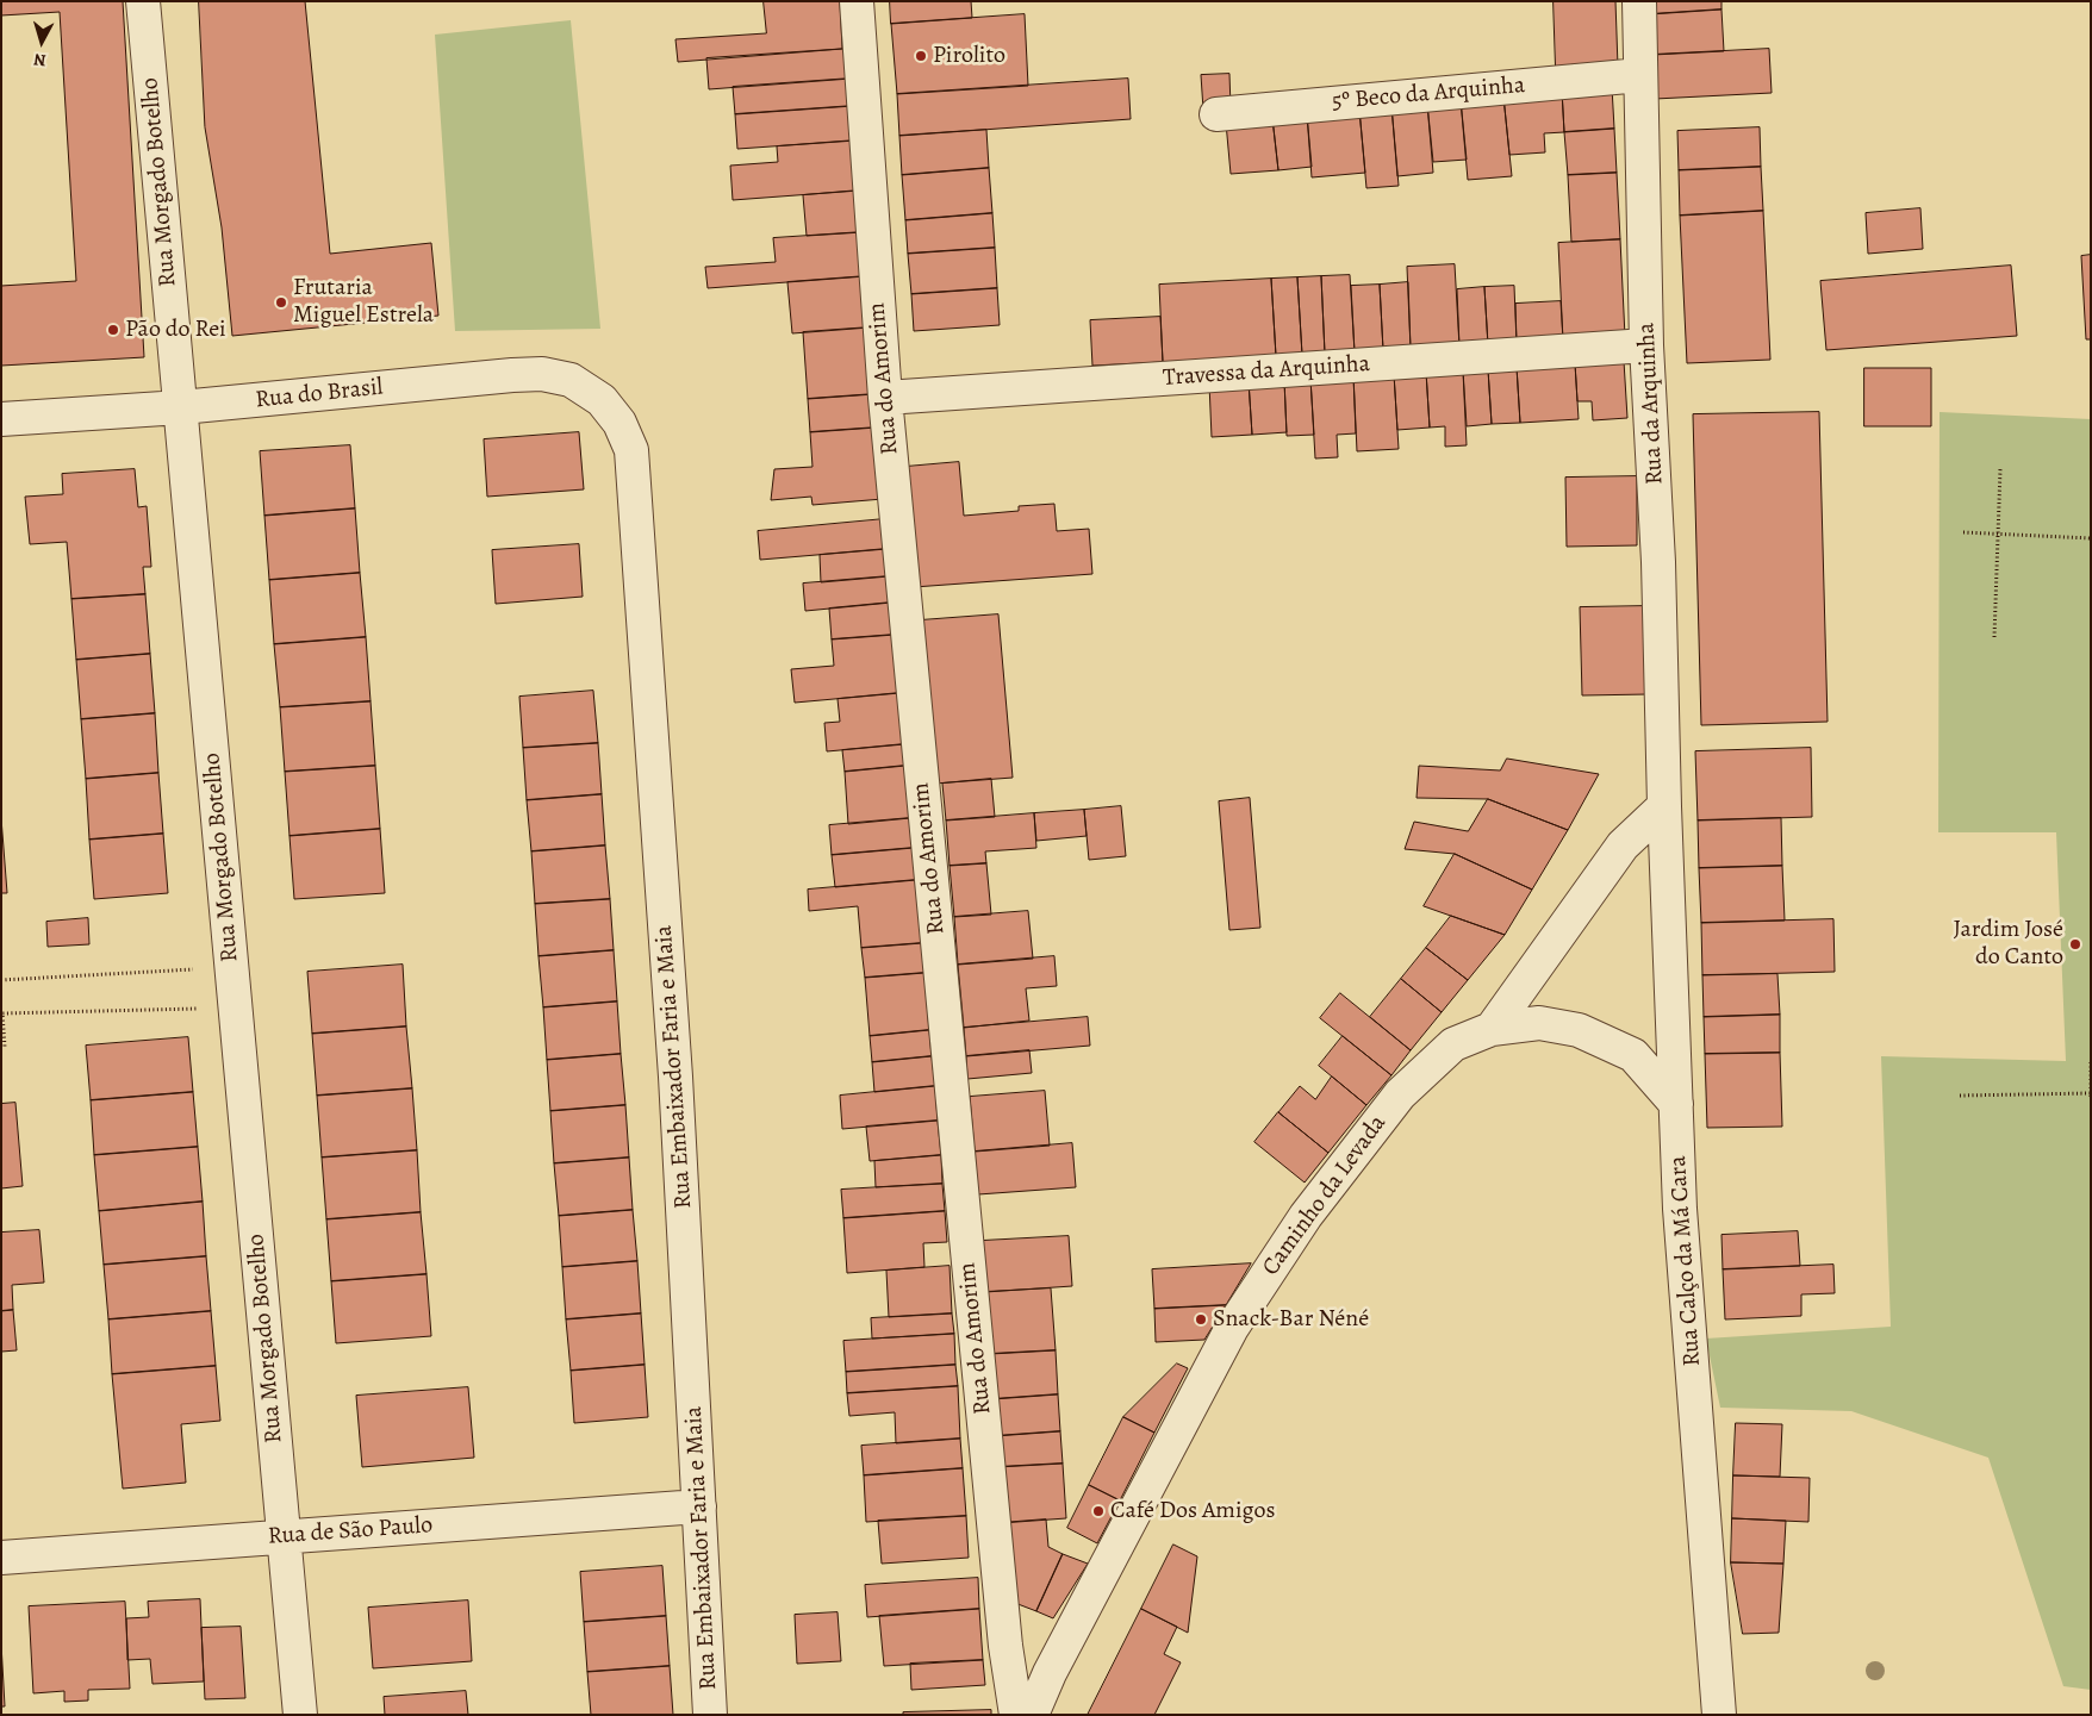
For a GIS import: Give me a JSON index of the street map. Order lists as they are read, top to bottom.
{
  "streets": {
    "street": [
      "5º Beco da Arquinha",
      "Rua Morgado Botelho",
      "Travessa da Arquinha",
      "Rua do Amorim",
      "Rua do Brasil",
      "Rua da Arquinha",
      "Rua Embaixador Faria e Maia",
      "Caminho da Levada",
      "Rua Calço da Má Cara",
      "Rua de São Paulo"
    ]
  },
  "crossings": [
    ["5º Beco da Arquinha", "Rua da Arquinha"],
    ["Rua Morgado Botelho", "Rua do Brasil"],
    ["Rua Morgado Botelho", "Rua de São Paulo"],
    ["Travessa da Arquinha", "Rua do Amorim"],
    ["Travessa da Arquinha", "Rua da Arquinha"],
    ["Rua do Brasil", "Rua Embaixador Faria e Maia"],
    ["Rua da Arquinha", "Rua Calço da Má Cara"],
    ["Rua Embaixador Faria e Maia", "Rua de São Paulo"],
    ["Caminho da Levada", "Rua Calço da Má Cara"]
  ],
  "places": [
    "Pirolito",
    "Frutaria Miguel Estrela",
    "Pão do Rei",
    "Jardim José do Canto",
    "Snack-Bar Néné",
    "Café Dos Amigos"
  ],
  "north": "bottom"
}
